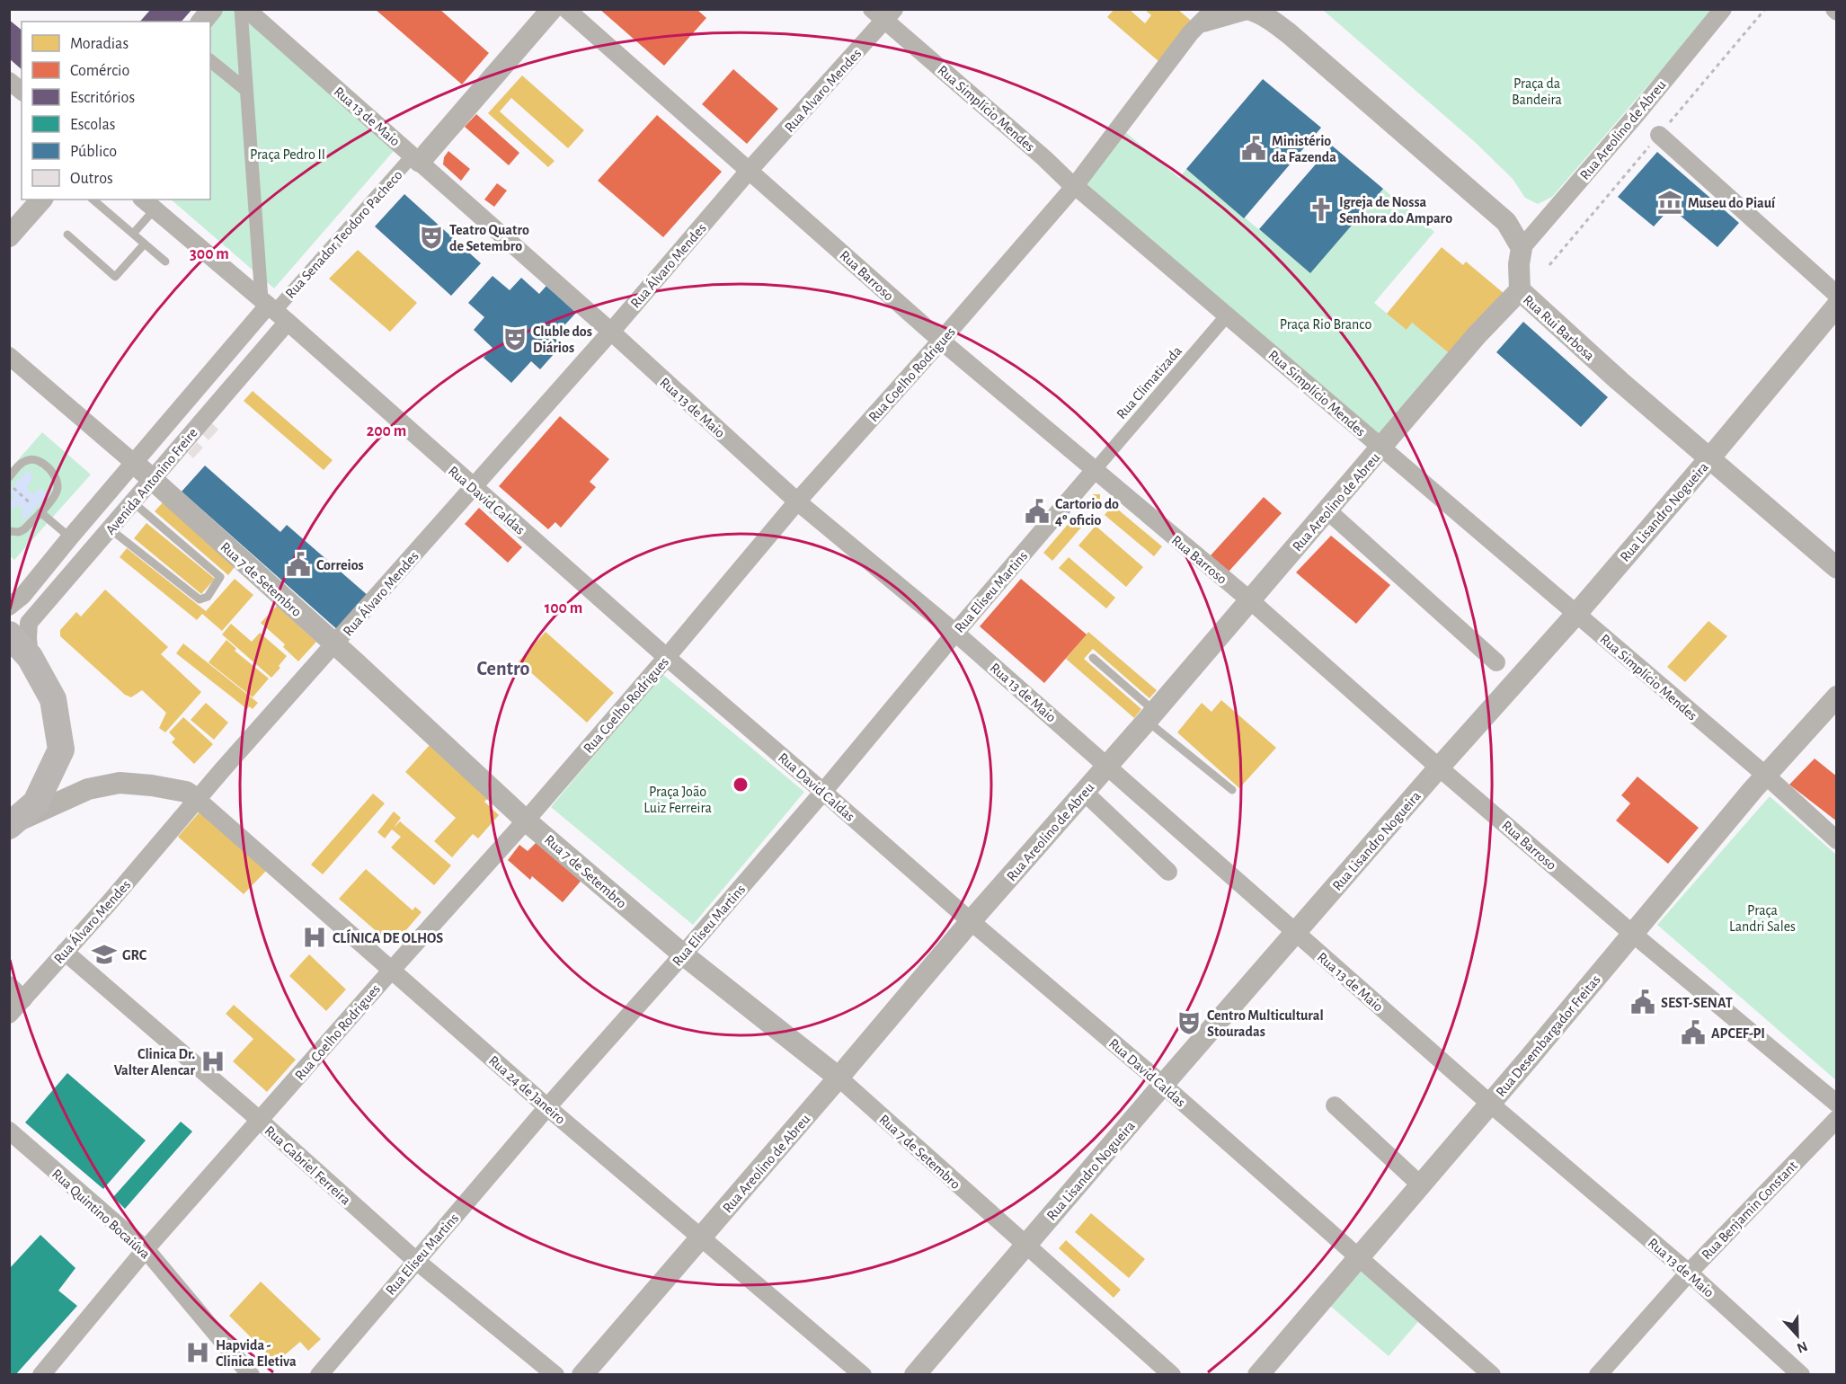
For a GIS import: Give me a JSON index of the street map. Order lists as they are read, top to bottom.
{
  "streets": {
    "street": [
      "Rua Alvaro Mendes",
      "Rua Simplício Mendes",
      "Rua 13 de Maio",
      "Rua Areolino de Abreu",
      "Rua Senador Teodoro Pacheco",
      "Rua Álvaro Mendes",
      "Rua Barroso",
      "Rua Rui Barbosa",
      "Rua Coelho Rodrigues",
      "Rua Climatizada",
      "Avenida Antonino Freire",
      "Rua David Caldas",
      "Rua Lisandro Nogueira",
      "Rua 7 de Setembro",
      "Rua Eliseu Martins",
      "Rua Desembargador Freitas",
      "Rua 24 de Janeiro",
      "Rua Gabriel Ferreira",
      "Rua Benjamin Constant",
      "Rua Quintino Bocaiúva"
    ]
  },
  "crossings": [
    ["Rua Alvaro Mendes", "Rua Simplício Mendes"],
    ["Rua Alvaro Mendes", "Rua Álvaro Mendes"],
    ["Rua Alvaro Mendes", "Rua Barroso"],
    ["Rua Simplício Mendes", "Rua Areolino de Abreu"],
    ["Rua Simplício Mendes", "Rua Coelho Rodrigues"],
    ["Rua Simplício Mendes", "Rua Climatizada"],
    ["Rua Simplício Mendes", "Rua Lisandro Nogueira"],
    ["Rua Simplício Mendes", "Rua Desembargador Freitas"],
    ["Rua 13 de Maio", "Rua Areolino de Abreu"],
    ["Rua 13 de Maio", "Rua Senador Teodoro Pacheco"],
    ["Rua 13 de Maio", "Rua Álvaro Mendes"],
    ["Rua 13 de Maio", "Rua Coelho Rodrigues"],
    ["Rua 13 de Maio", "Rua Lisandro Nogueira"],
    ["Rua 13 de Maio", "Rua Eliseu Martins"],
    ["Rua 13 de Maio", "Rua Desembargador Freitas"],
    ["Rua 13 de Maio", "Rua Benjamin Constant"],
    ["Rua Areolino de Abreu", "Rua Barroso"],
    ["Rua Areolino de Abreu", "Rua Rui Barbosa"],
    ["Rua Areolino de Abreu", "Rua David Caldas"],
    ["Rua Areolino de Abreu", "Rua 7 de Setembro"],
    ["Rua Areolino de Abreu", "Rua 24 de Janeiro"],
    ["Rua Senador Teodoro Pacheco", "Avenida Antonino Freire"],
    ["Rua Senador Teodoro Pacheco", "Rua David Caldas"],
    ["Rua Álvaro Mendes", "Rua Barroso"],
    ["Rua Álvaro Mendes", "Rua David Caldas"],
    ["Rua Álvaro Mendes", "Rua 7 de Setembro"],
    ["Rua Álvaro Mendes", "Rua 24 de Janeiro"],
    ["Rua Álvaro Mendes", "Rua Gabriel Ferreira"],
    ["Rua Barroso", "Rua Coelho Rodrigues"],
    ["Rua Barroso", "Rua Climatizada"],
    ["Rua Barroso", "Rua Lisandro Nogueira"],
    ["Rua Barroso", "Rua Eliseu Martins"],
    ["Rua Barroso", "Rua Desembargador Freitas"],
    ["Rua Rui Barbosa", "Rua Lisandro Nogueira"],
    ["Rua Coelho Rodrigues", "Rua David Caldas"],
    ["Rua Coelho Rodrigues", "Rua 7 de Setembro"],
    ["Rua Coelho Rodrigues", "Rua 24 de Janeiro"],
    ["Rua Coelho Rodrigues", "Rua Gabriel Ferreira"],
    ["Rua Coelho Rodrigues", "Rua Quintino Bocaiúva"],
    ["Rua Climatizada", "Rua Eliseu Martins"],
    ["Avenida Antonino Freire", "Rua David Caldas"],
    ["Avenida Antonino Freire", "Rua 7 de Setembro"],
    ["Rua David Caldas", "Rua Lisandro Nogueira"],
    ["Rua David Caldas", "Rua Eliseu Martins"],
    ["Rua David Caldas", "Rua Desembargador Freitas"],
    ["Rua Lisandro Nogueira", "Rua 7 de Setembro"],
    ["Rua 7 de Setembro", "Rua Eliseu Martins"],
    ["Rua Eliseu Martins", "Rua 24 de Janeiro"],
    ["Rua Eliseu Martins", "Rua Gabriel Ferreira"]
  ],
  "districts": ["Centro"],
  "parks": [
    "Praça da Bandeira",
    "Praça Pedro II",
    "Praça Rio Branco",
    "Praça João Luiz Ferreira",
    "Praça Landri Sales"
  ],
  "places": {
    "public building": [
      "Ministério da Fazenda",
      "Cartorio do 4º oficio",
      "Correios",
      "SEST-SENAT",
      "APCEF-PI"
    ],
    "museum": ["Museu do Piauí"],
    "church": ["Igreja de Nossa Senhora do Amparo"],
    "theatre": ["Teatro Quatro de Setembro", "Cluble dos Diários", "Centro Multicultural Stouradas"],
    "hospital": ["CLÍNICA DE OLHOS", "Clinica Dr. Valter Alencar", "Hapvida - Clinica Eletiva"],
    "school or university": ["GRC"]
  },
  "legend": [
    "Moradias",
    "Comércio",
    "Escritórios",
    "Escolas",
    "Público",
    "Outros"
  ],
  "north": "bottom",
  "rings": ["300 m", "200 m", "100 m"]
}
